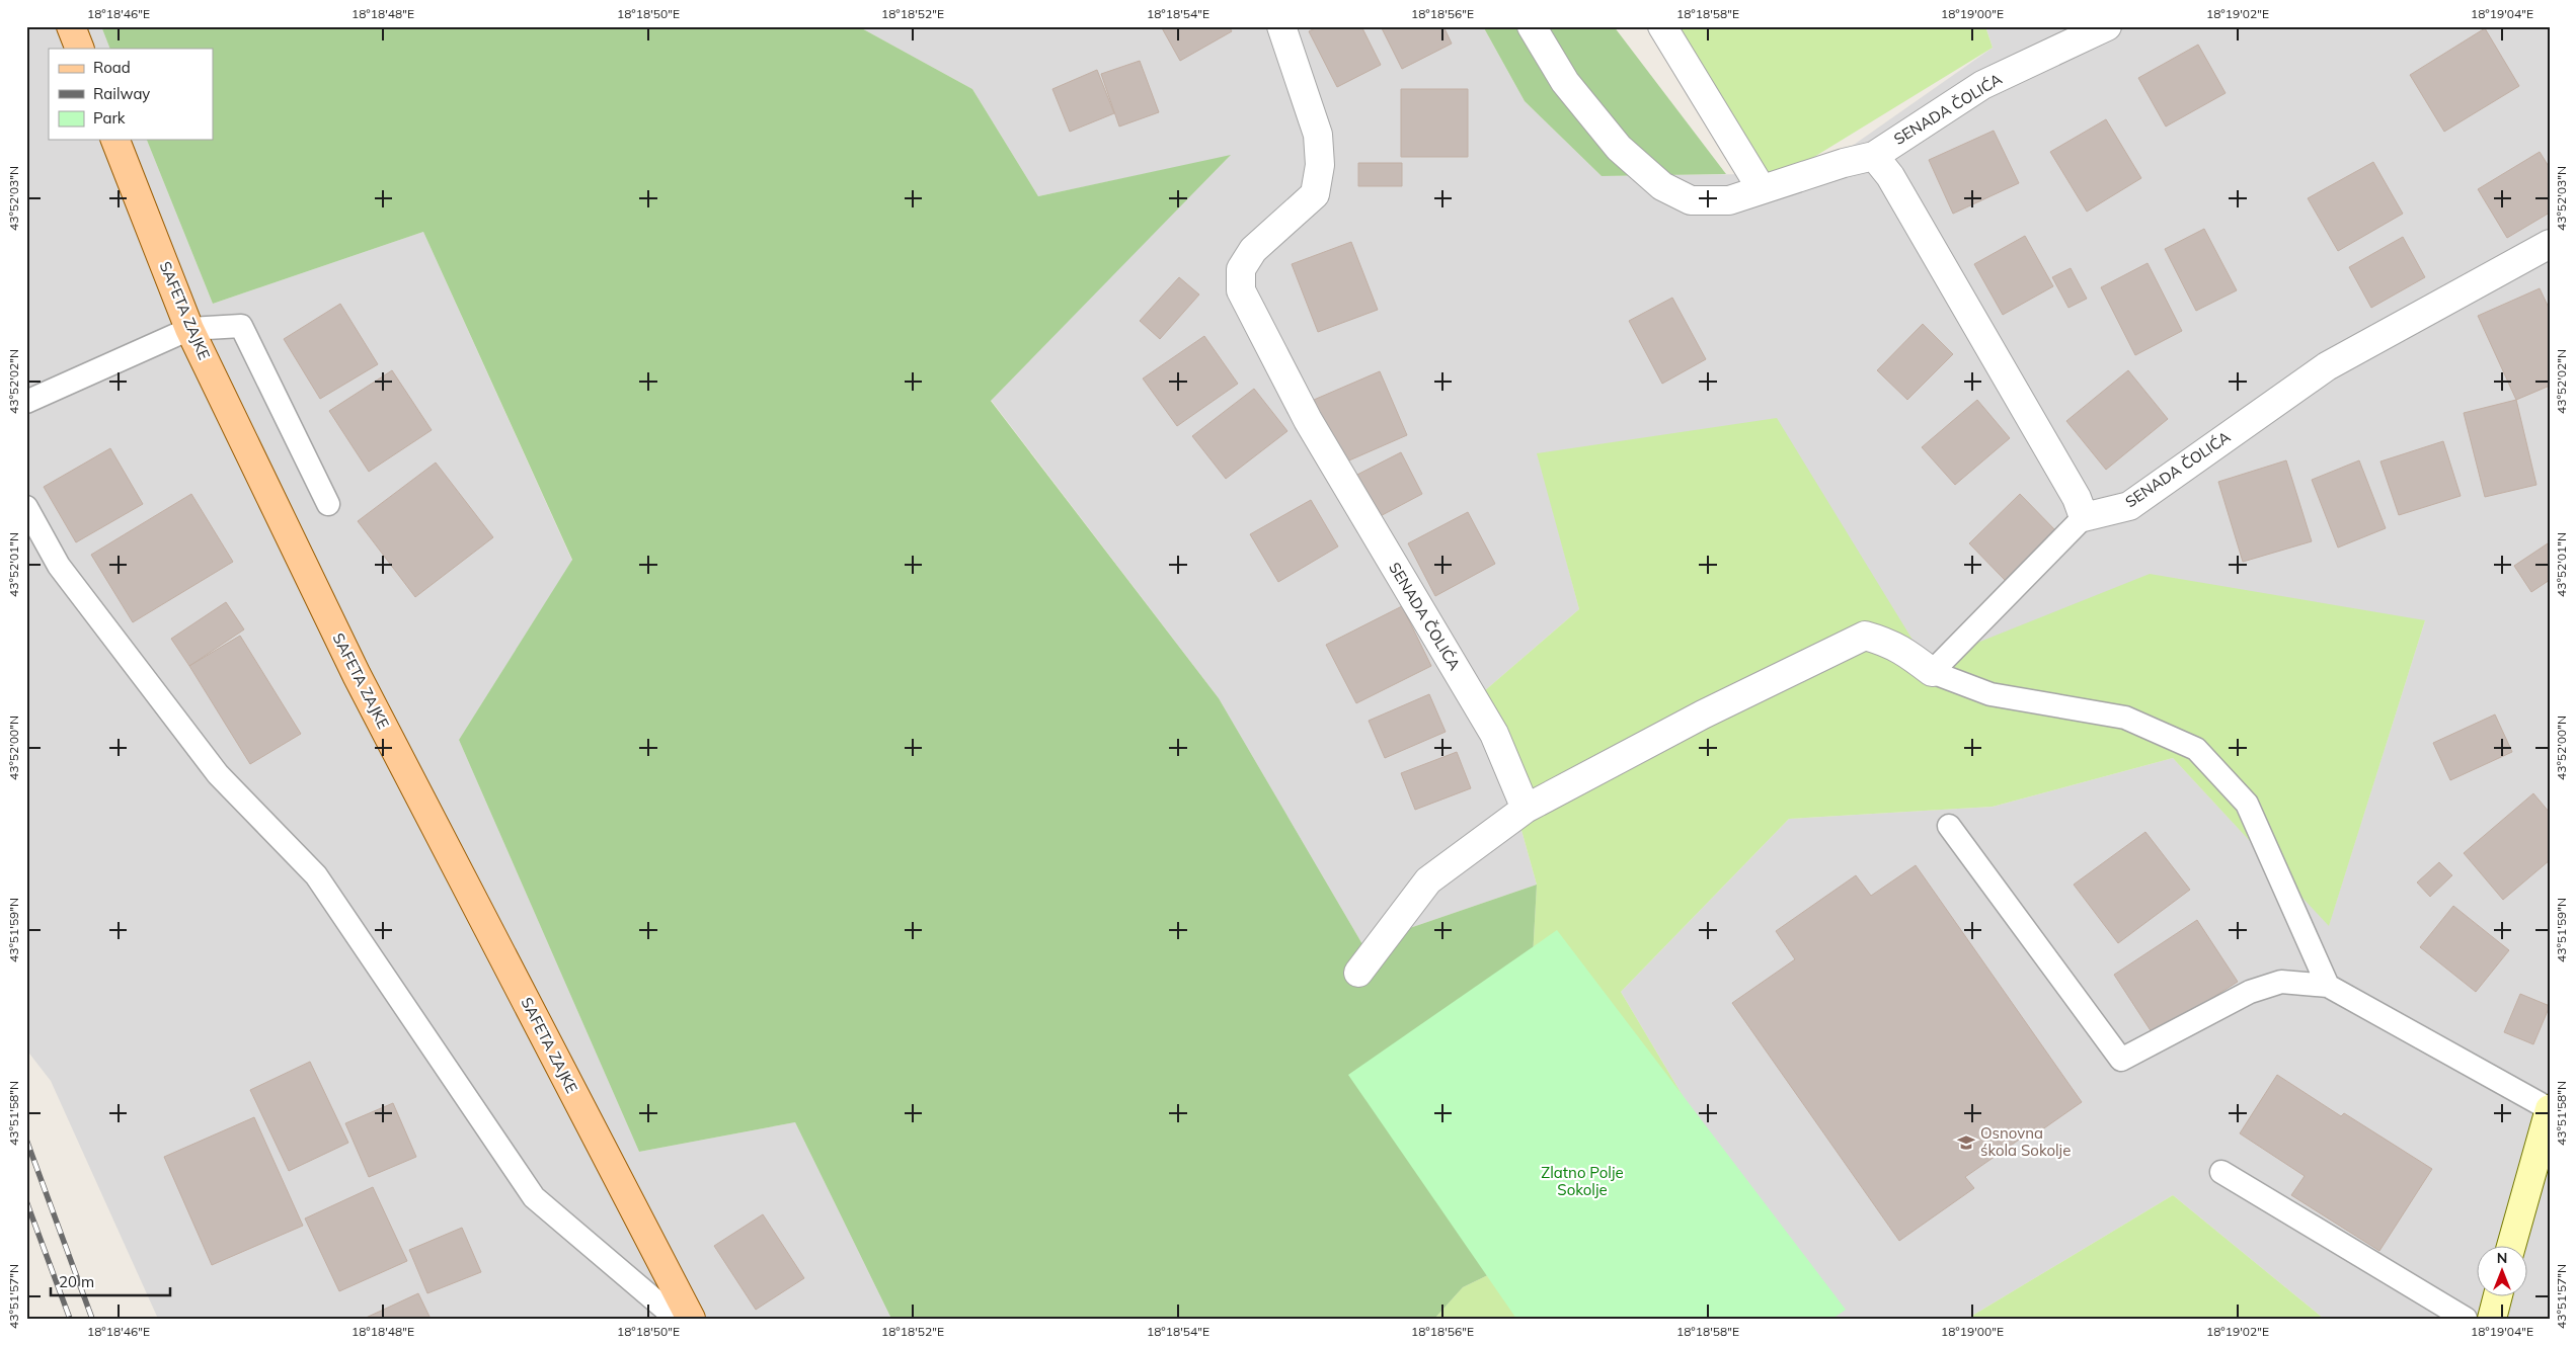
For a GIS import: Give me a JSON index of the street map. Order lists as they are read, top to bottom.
{
  "streets": {
    "main road": ["SAFETA ZAJKE"],
    "street": ["SENADA ČOLIĆA"]
  },
  "parks": ["Zlatno Polje Sokolje"],
  "places": {
    "school or university": ["Osnovna śkola Sokolje"]
  },
  "legend": ["Road", "Railway", "Park"],
  "scale_bar": "20 m",
  "north": "top",
  "coordinates": [
    "18°18'46\"E",
    "18°18'48\"E",
    "18°18'50\"E",
    "18°18'52\"E",
    "18°18'54\"E",
    "18°18'56\"E",
    "18°18'58\"E",
    "18°19'00\"E",
    "18°19'02\"E",
    "18°19'04\"E",
    "43°52'03\"N",
    "43°52'02\"N",
    "43°52'01\"N",
    "43°52'00\"N",
    "43°51'59\"N",
    "43°51'58\"N",
    "43°51'57\"N"
  ]
}
